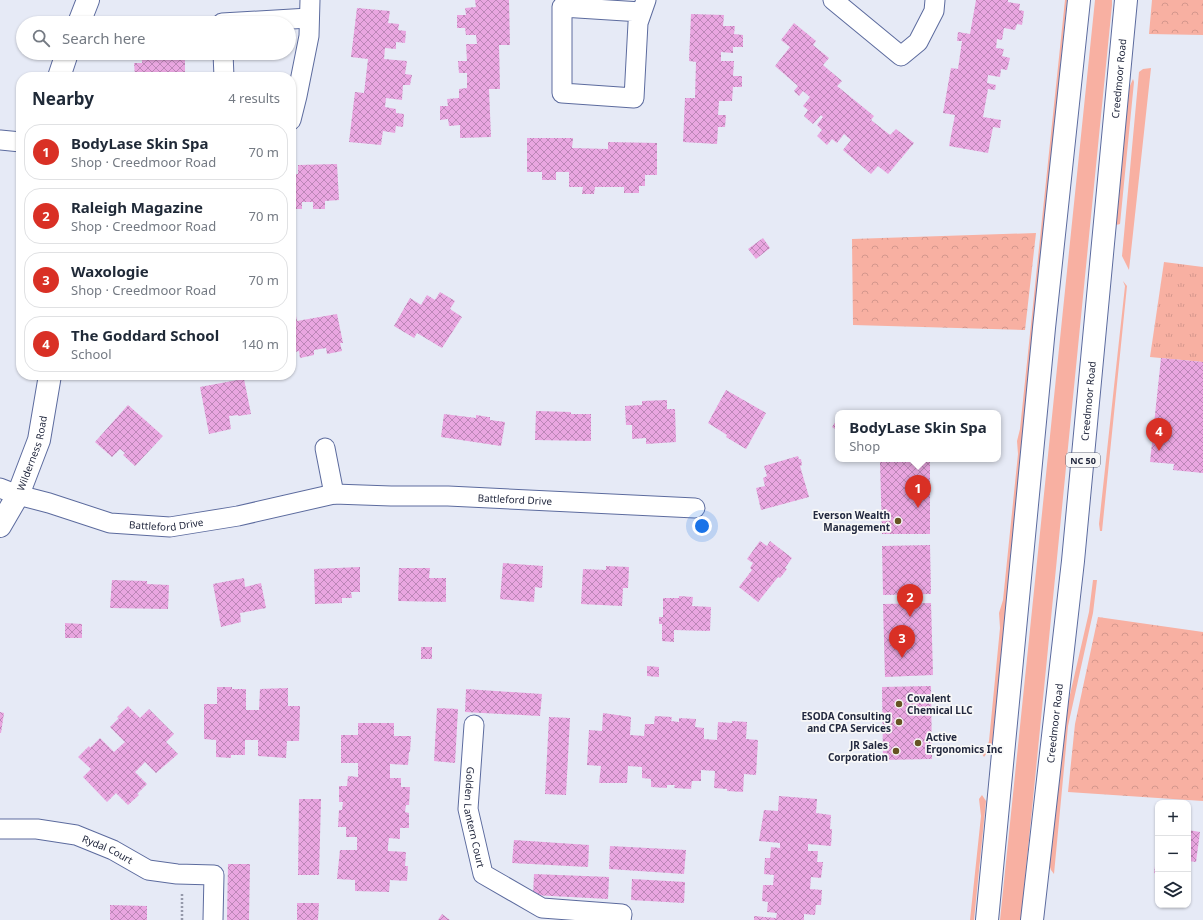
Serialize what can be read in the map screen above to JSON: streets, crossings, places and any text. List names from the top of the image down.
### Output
{
  "streets": {
    "main road": ["Creedmoor Road", "Wilderness Road", "NC 50"],
    "street": ["Battleford Drive", "Golden Lantern Court", "Rydal Court"]
  },
  "crossings": [
    ["Wilderness Road", "Battleford Drive"]
  ],
  "places": [
    "Everson Wealth Management",
    "Covalent Chemical LLC",
    "ESODA Consulting and CPA Services",
    "Active Ergonomics Inc",
    "JR Sales Corporation"
  ],
  "page": {
    "search": "Search here",
    "heading": ["Nearby", "4 results"],
    "list": [
      {
        "mark": "1",
        "name": "BodyLase Skin Spa",
        "note": "Shop · Creedmoor Road",
        "value": "70 m"
      },
      {
        "mark": "2",
        "name": "Raleigh Magazine",
        "note": "Shop · Creedmoor Road",
        "value": "70 m"
      },
      {
        "mark": "3",
        "name": "Waxologie",
        "note": "Shop · Creedmoor Road",
        "value": "70 m"
      },
      {
        "mark": "4",
        "name": "The Goddard School",
        "note": "School",
        "value": "140 m"
      }
    ],
    "popup": ["BodyLase Skin Spa", "Shop"],
    "pins": [
      "4",
      "1",
      "2",
      "3"
    ],
    "map_buttons": ["+", "−"]
  }
}
